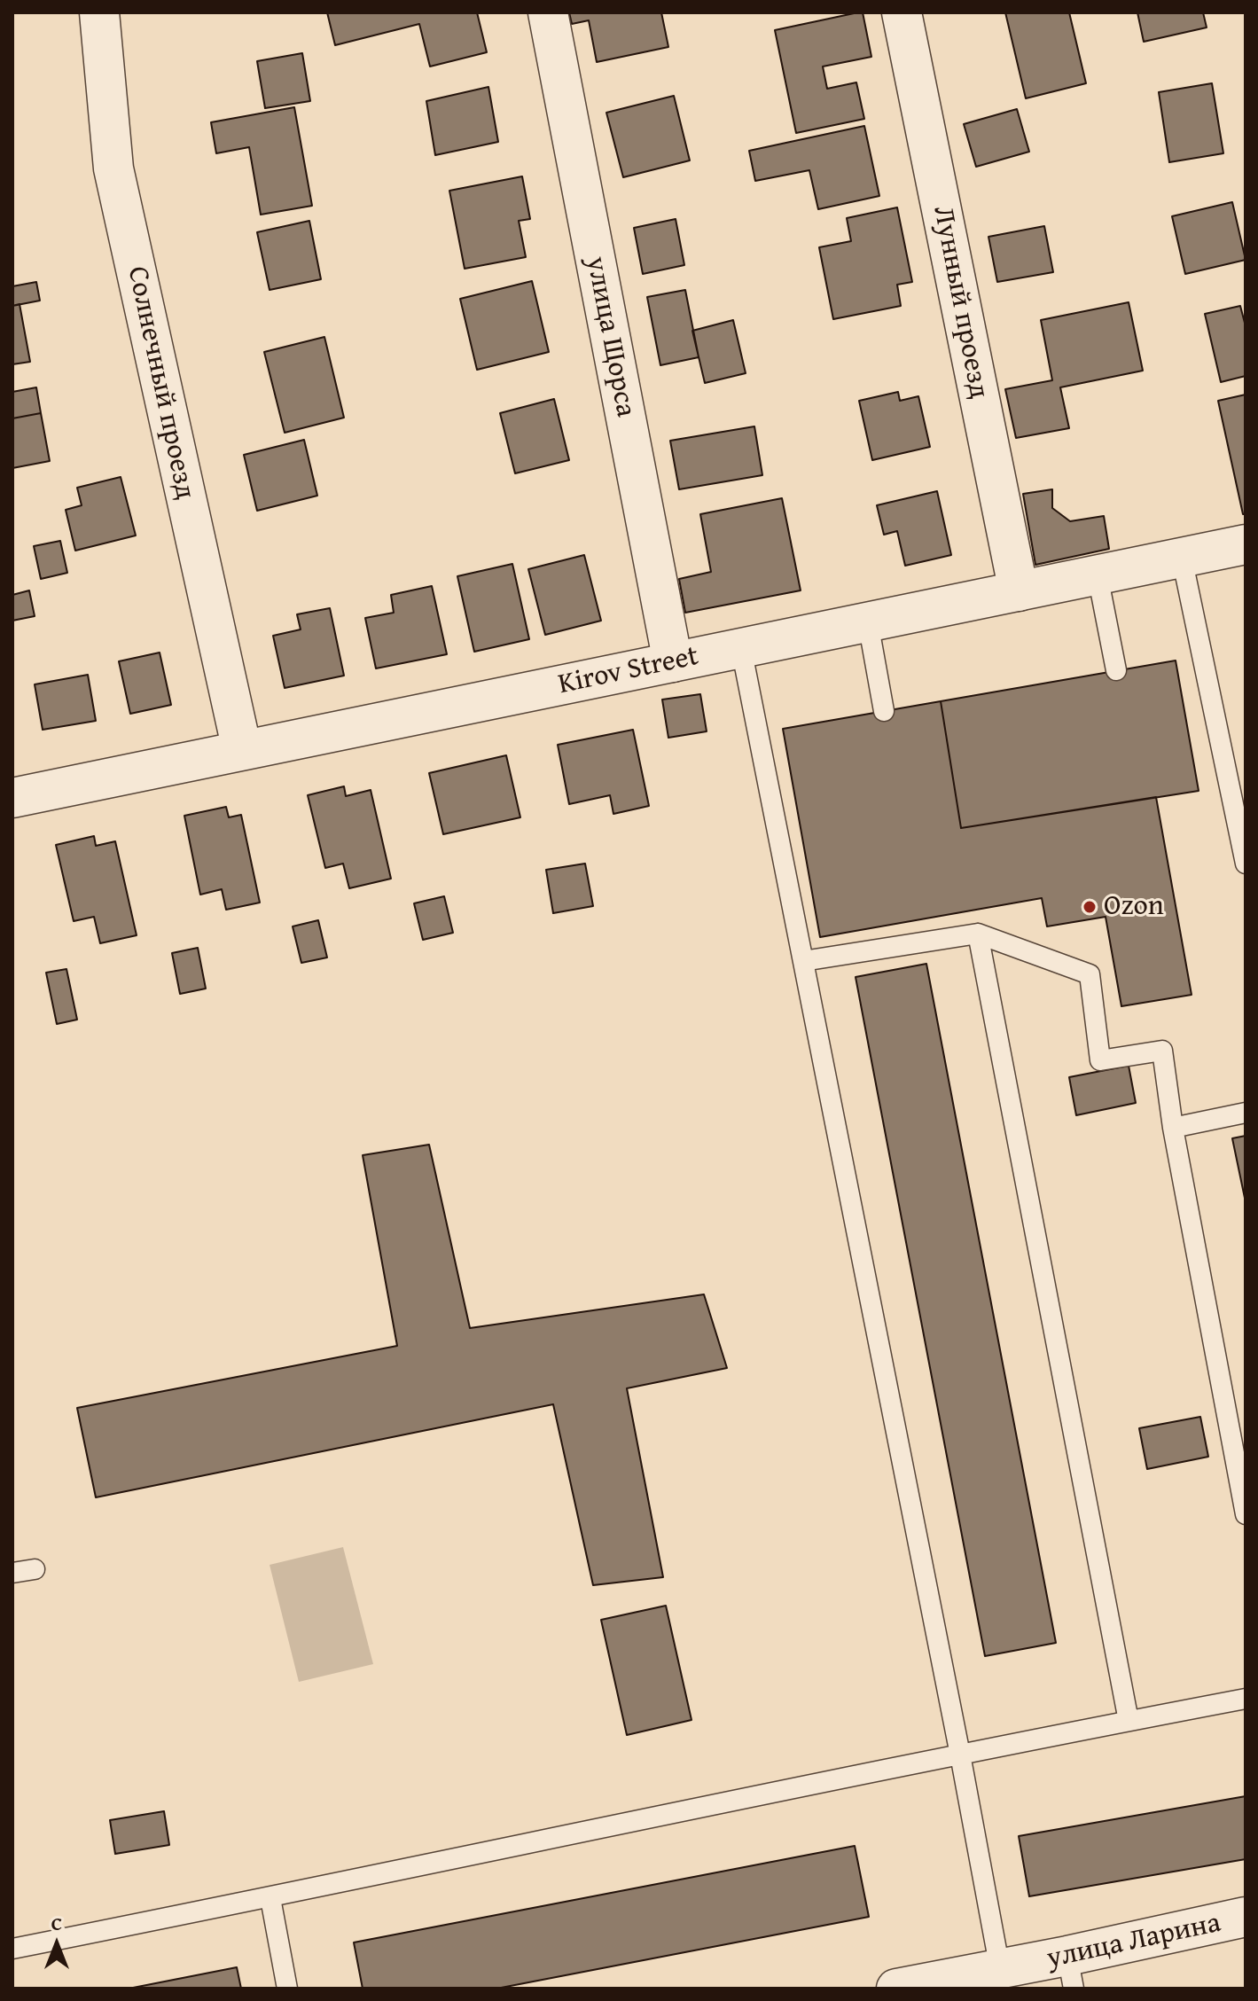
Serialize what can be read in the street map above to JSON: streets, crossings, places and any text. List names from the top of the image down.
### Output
{
  "streets": {
    "street": [
      "Лунный проезд",
      "улица Щорса",
      "Солнечный проезд",
      "Kirov Street",
      "улица Ларина"
    ]
  },
  "crossings": [
    ["Лунный проезд", "Kirov Street"],
    ["улица Щорса", "Kirov Street"],
    ["Солнечный проезд", "Kirov Street"]
  ],
  "places": ["Ozon"],
  "north": "top"
}
